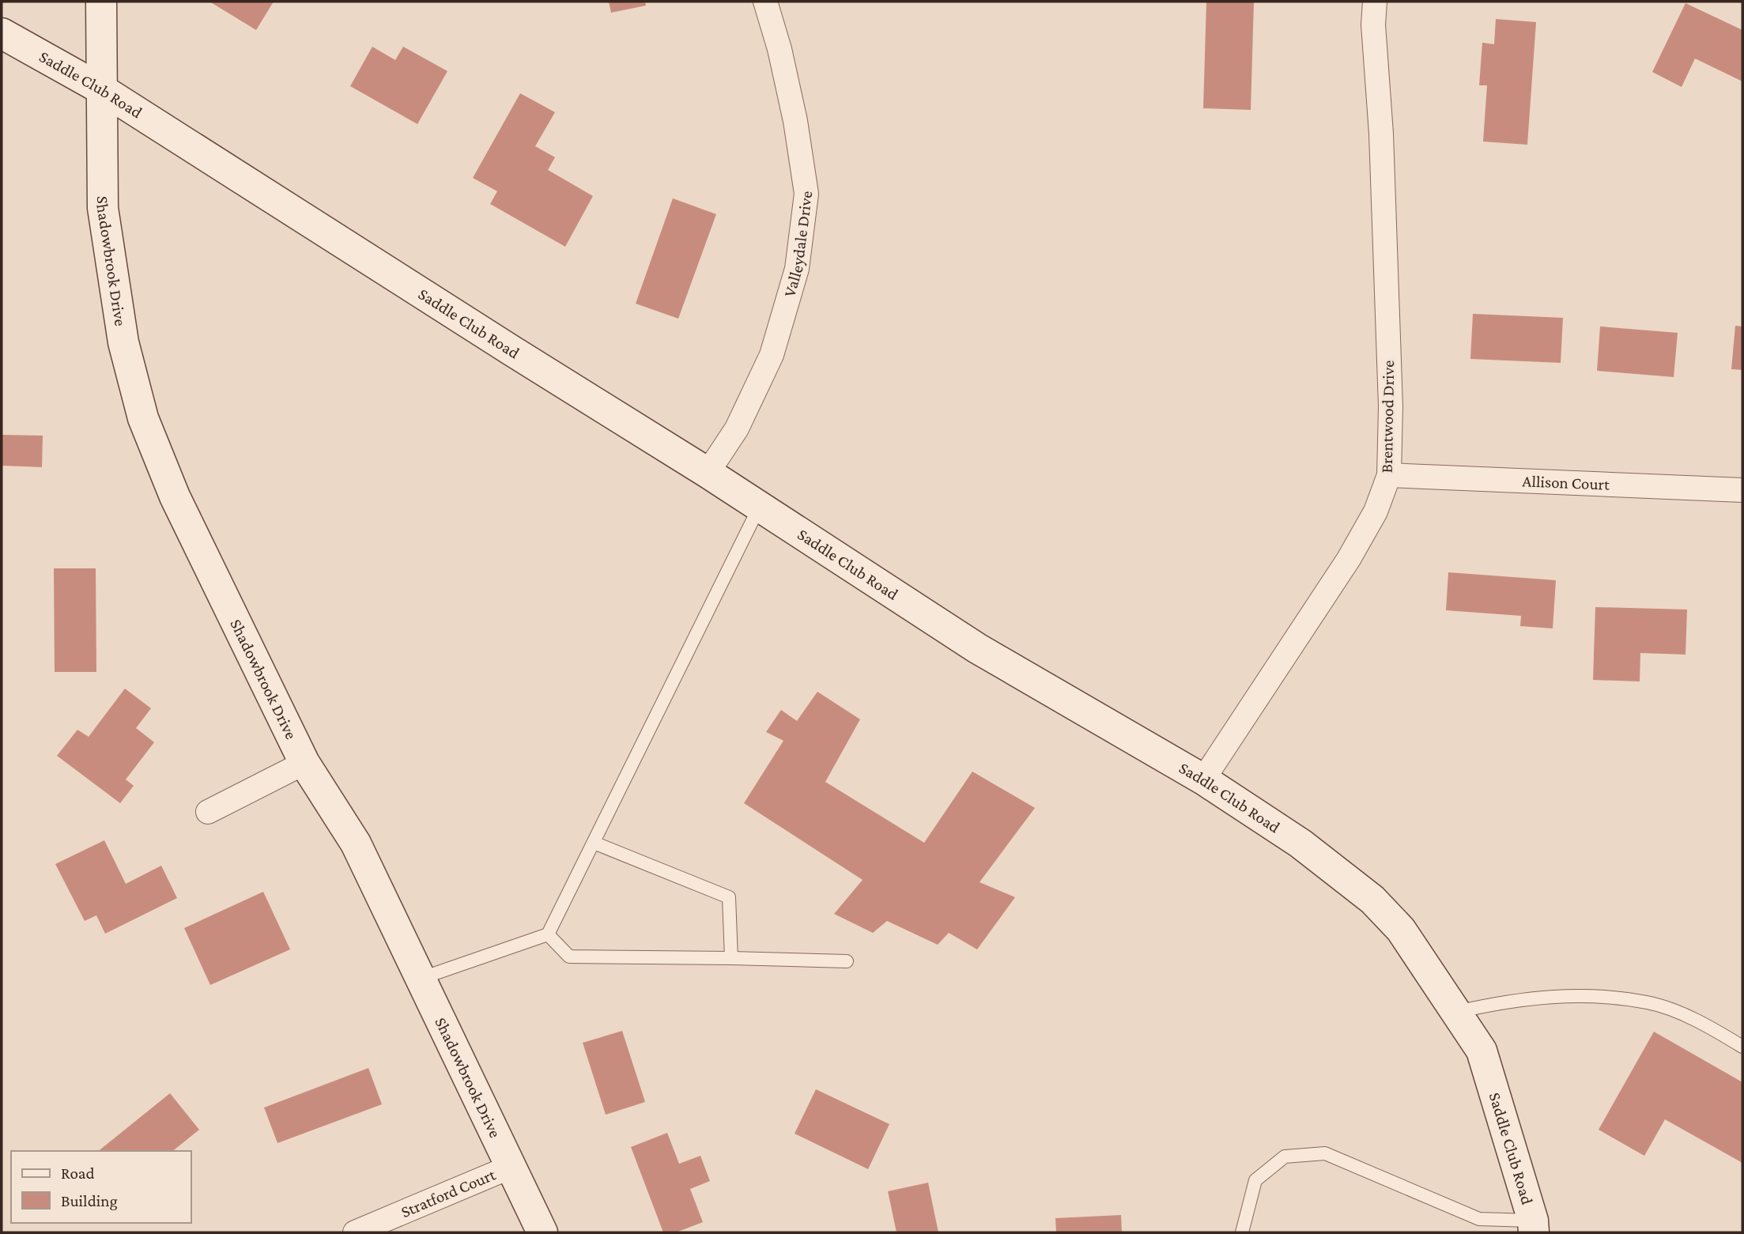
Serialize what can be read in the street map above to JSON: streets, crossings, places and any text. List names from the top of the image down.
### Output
{
  "streets": {
    "street": [
      "Saddle Club Road",
      "Valleydale Drive",
      "Shadowbrook Drive",
      "Brentwood Drive",
      "Allison Court",
      "Stratford Court"
    ]
  },
  "crossings": [
    ["Saddle Club Road", "Valleydale Drive"],
    ["Saddle Club Road", "Shadowbrook Drive"],
    ["Saddle Club Road", "Brentwood Drive"],
    ["Shadowbrook Drive", "Stratford Court"],
    ["Brentwood Drive", "Allison Court"]
  ],
  "legend": ["Road", "Building"]
}
